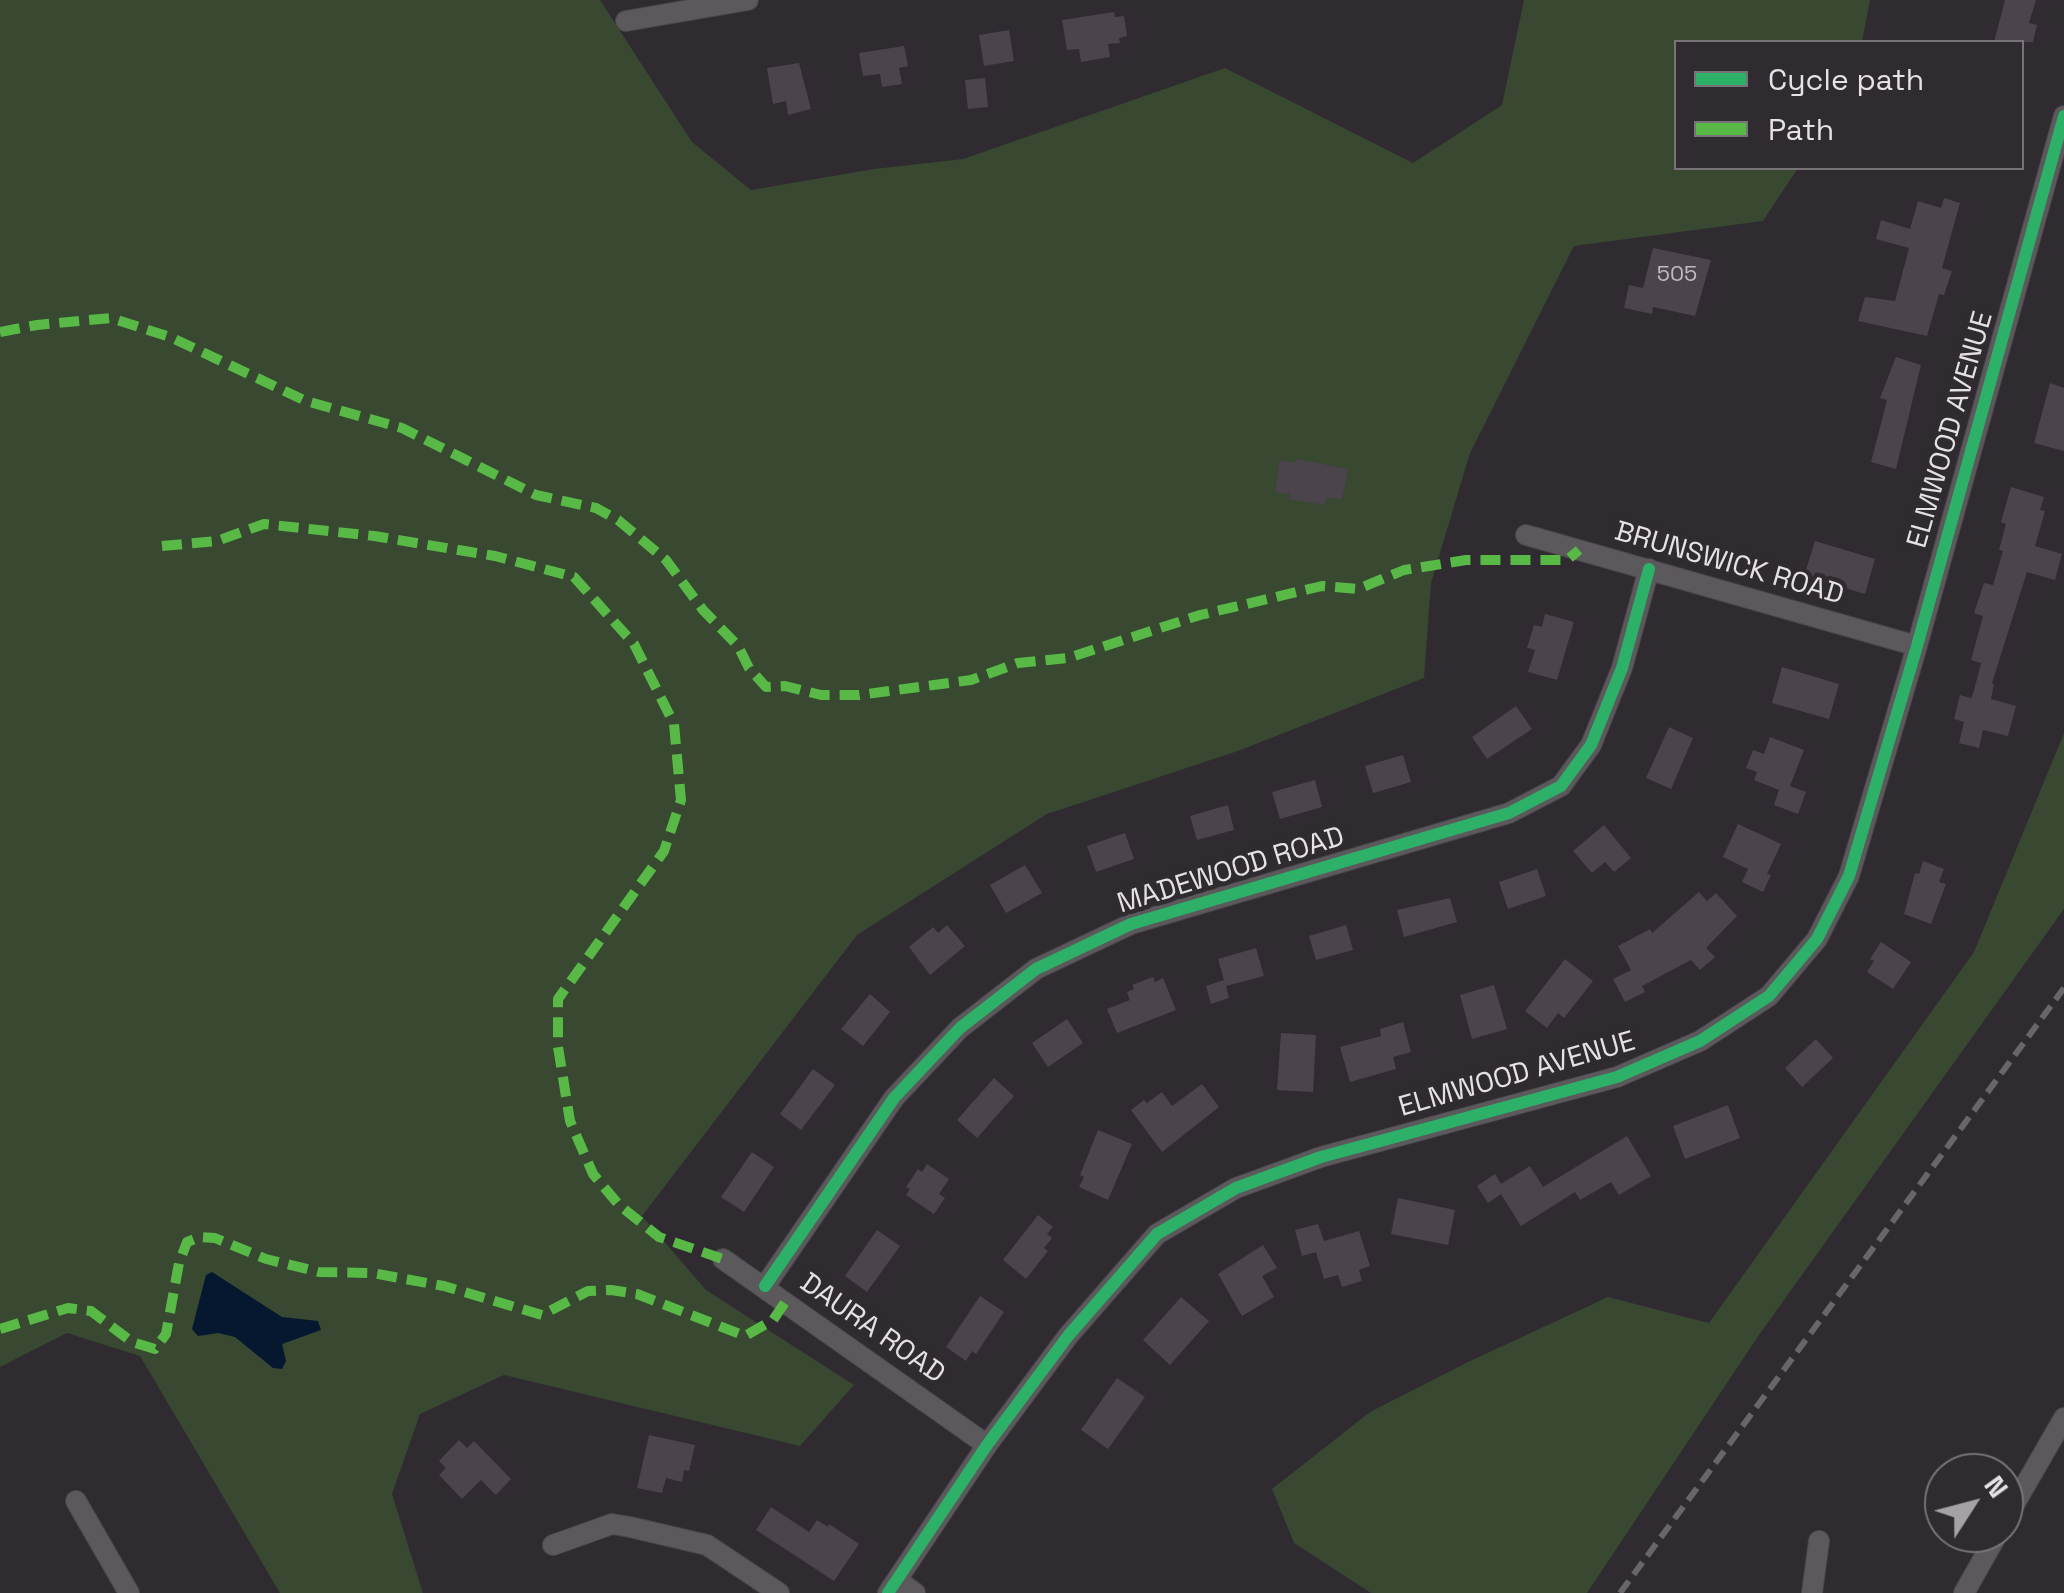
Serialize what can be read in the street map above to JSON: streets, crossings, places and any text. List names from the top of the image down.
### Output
{
  "streets": {
    "street": [
      "ELMWOOD AVENUE",
      "BRUNSWICK ROAD",
      "MADEWOOD ROAD",
      "DAURA ROAD"
    ]
  },
  "crossings": [
    ["ELMWOOD AVENUE", "BRUNSWICK ROAD"],
    ["ELMWOOD AVENUE", "DAURA ROAD"],
    ["BRUNSWICK ROAD", "MADEWOOD ROAD"],
    ["MADEWOOD ROAD", "DAURA ROAD"]
  ],
  "house_numbers": ["505"],
  "legend": ["Cycle path", "Path"],
  "north": "top right"
}
